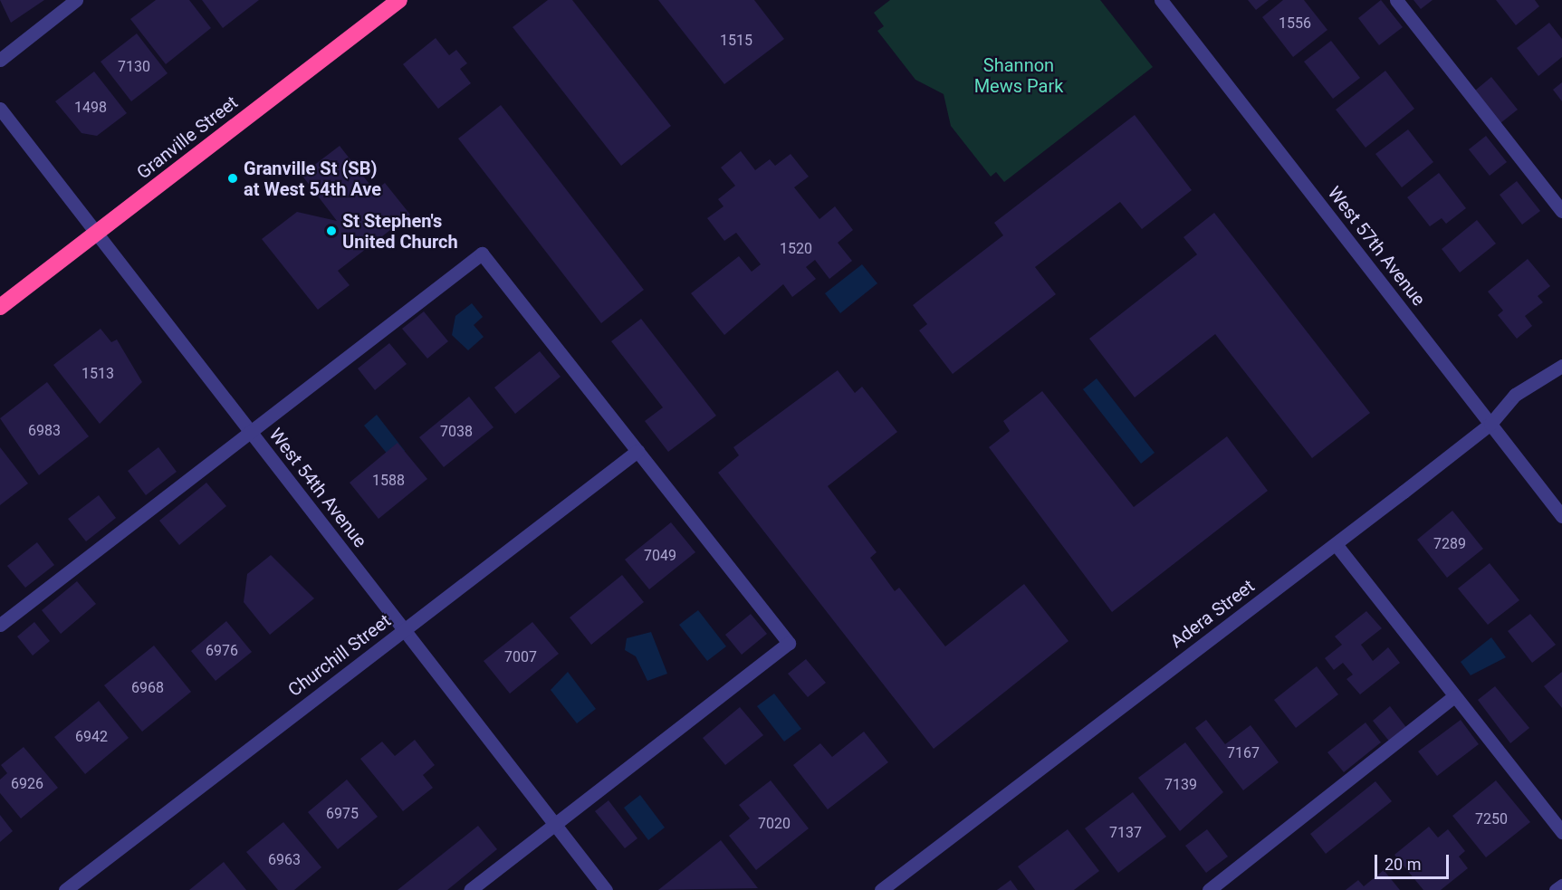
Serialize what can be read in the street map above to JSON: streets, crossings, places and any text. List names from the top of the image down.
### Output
{
  "streets": {
    "highway": ["Granville Street"],
    "street": [
      "West 57th Avenue",
      "West 54th Avenue",
      "Adera Street",
      "Churchill Street"
    ]
  },
  "crossings": [
    ["Granville Street", "West 54th Avenue"],
    ["West 57th Avenue", "Adera Street"],
    ["West 54th Avenue", "Churchill Street"]
  ],
  "parks": ["Shannon Mews Park"],
  "places": ["Granville St (SB) at West 54th Ave", "St Stephen's United Church"],
  "house_numbers": [
    "1556",
    "1515",
    "7130",
    "1498",
    "1520",
    "1513",
    "6983",
    "7038",
    "1588",
    "7289",
    "7049",
    "6976",
    "7007",
    "6968",
    "6942",
    "7167",
    "6926",
    "7139",
    "6975",
    "7250",
    "7020",
    "7137",
    "6963"
  ],
  "scale_bar": "20 m"
}
